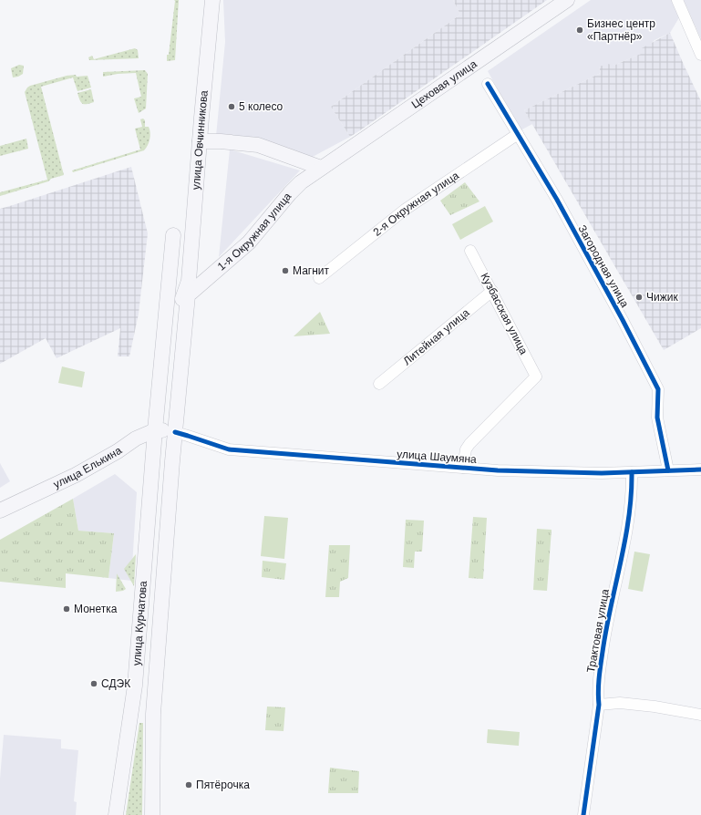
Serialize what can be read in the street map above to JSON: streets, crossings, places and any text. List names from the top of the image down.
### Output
{
  "streets": {
    "main road": [
      "Цеховая улица",
      "улица Овчинникова",
      "1-я Окружная улица",
      "улица Елькина",
      "улица Курчатова"
    ],
    "street": [
      "2-я Окружная улица",
      "Загородная улица",
      "Кузбасская улица",
      "Литейная улица",
      "улица Шаумяна",
      "Трактовая улица"
    ]
  },
  "crossings": [
    ["Цеховая улица", "1-я Окружная улица"],
    ["2-я Окружная улица", "Загородная улица"],
    ["1-я Окружная улица", "улица Шаумяна"],
    ["1-я Окружная улица", "улица Елькина"],
    ["1-я Окружная улица", "улица Курчатова"],
    ["Загородная улица", "улица Шаумяна"],
    ["Кузбасская улица", "Литейная улица"],
    ["Кузбасская улица", "улица Шаумяна"],
    ["улица Шаумяна", "улица Елькина"],
    ["улица Шаумяна", "улица Курчатова"],
    ["улица Шаумяна", "Трактовая улица"],
    ["улица Елькина", "улица Курчатова"]
  ],
  "places": [
    "Бизнес центр «Партнёр»",
    "5 колесо",
    "Магнит",
    "Чижик",
    "Монетка",
    "СДЭК",
    "Пятёрочка"
  ]
}
